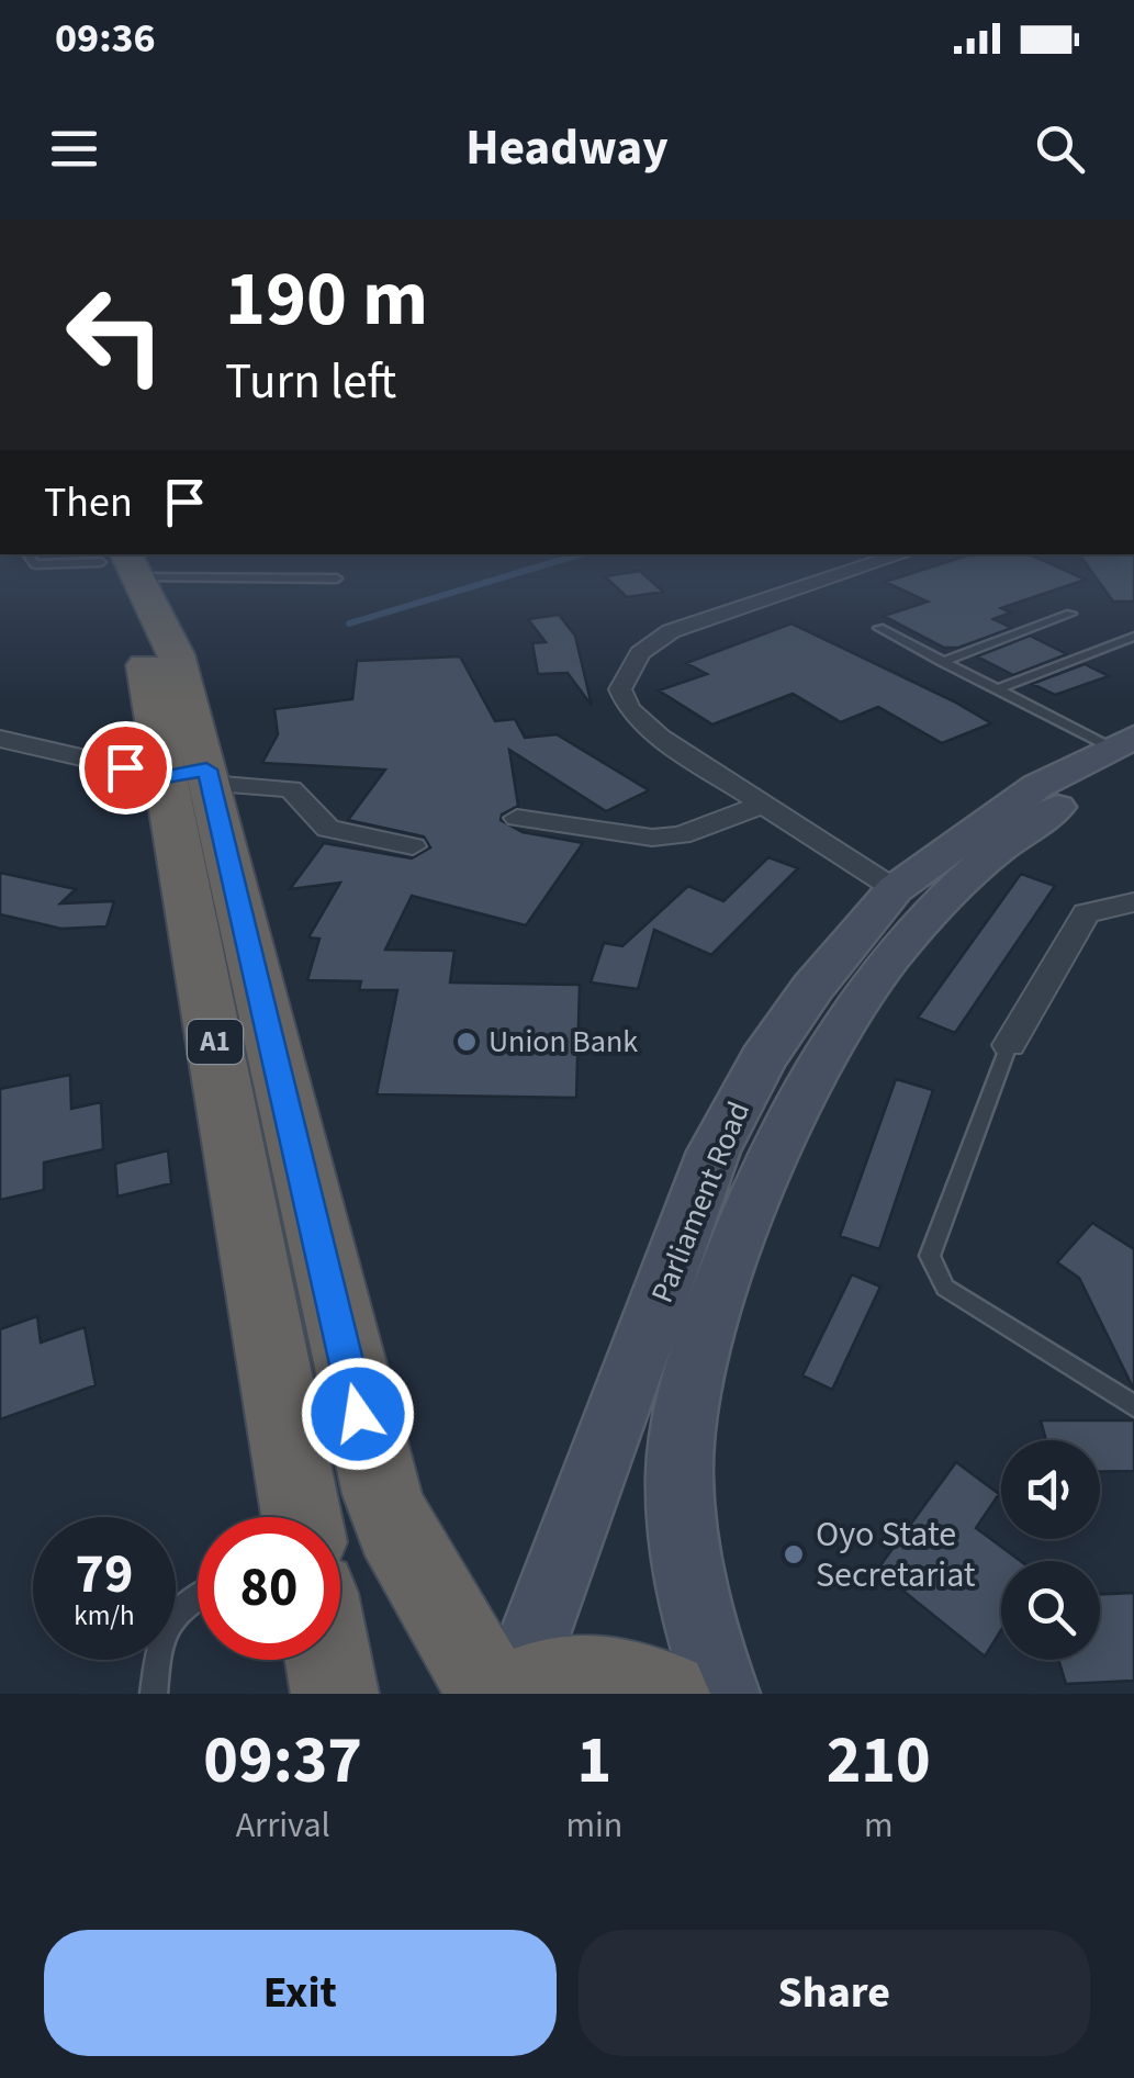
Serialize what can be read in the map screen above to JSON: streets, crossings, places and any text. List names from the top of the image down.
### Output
{
  "streets": {
    "highway": ["A1"],
    "main road": ["Parliament Road"]
  },
  "crossings": [
    ["A1", "Parliament Road"]
  ],
  "places": ["Union Bank", "Oyo State Secretariat"],
  "page": {
    "status": "09:36",
    "header": "Headway",
    "turn": ["190 m", "Turn left"],
    "then": "Then",
    "speed": "79 km/h",
    "limit": "80",
    "eta": [
      "09:37",
      "Arrival",
      "1",
      "min",
      "210",
      "m"
    ],
    "buttons": ["Exit", "Share"]
  }
}
